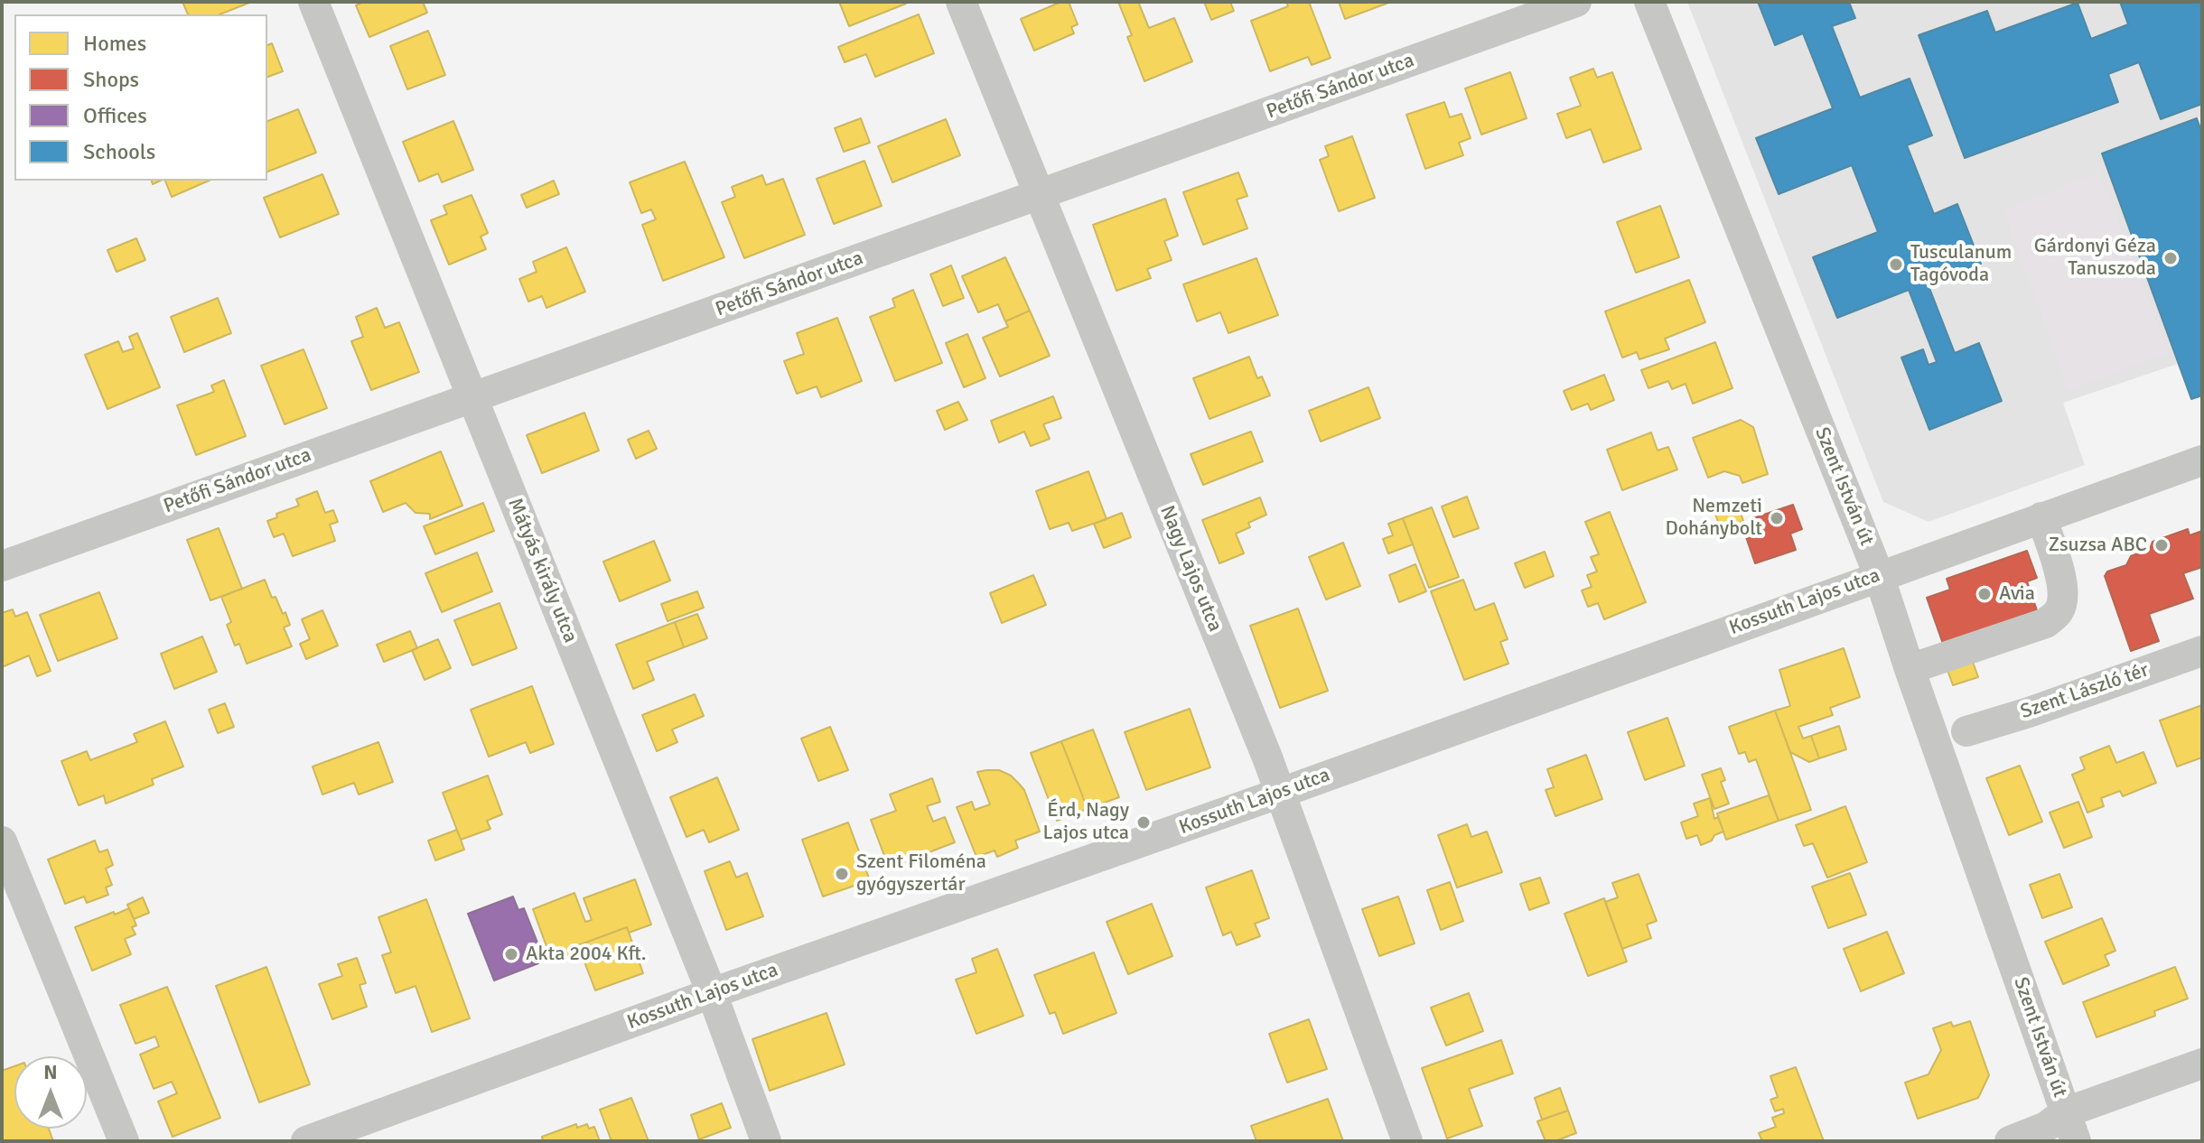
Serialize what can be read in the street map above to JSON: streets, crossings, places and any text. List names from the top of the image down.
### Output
{
  "streets": {
    "street": [
      "Petőfi Sándor utca",
      "Szent István út",
      "Nagy Lajos utca",
      "Mátyás király utca",
      "Kossuth Lajos utca",
      "Szent László tér"
    ]
  },
  "crossings": [
    ["Petőfi Sándor utca", "Nagy Lajos utca"],
    ["Petőfi Sándor utca", "Mátyás király utca"],
    ["Szent István út", "Kossuth Lajos utca"],
    ["Nagy Lajos utca", "Kossuth Lajos utca"],
    ["Mátyás király utca", "Kossuth Lajos utca"]
  ],
  "places": [
    "Gárdonyi Géza Tanuszoda",
    "Tusculanum Tagóvoda",
    "Nemzeti Dohánybolt",
    "Zsuzsa ABC",
    "Avia",
    "Érd, Nagy Lajos utca",
    "Szent Filoména gyógyszertár",
    "Akta 2004 Kft."
  ],
  "legend": [
    "Homes",
    "Shops",
    "Offices",
    "Schools"
  ],
  "north": "top"
}
